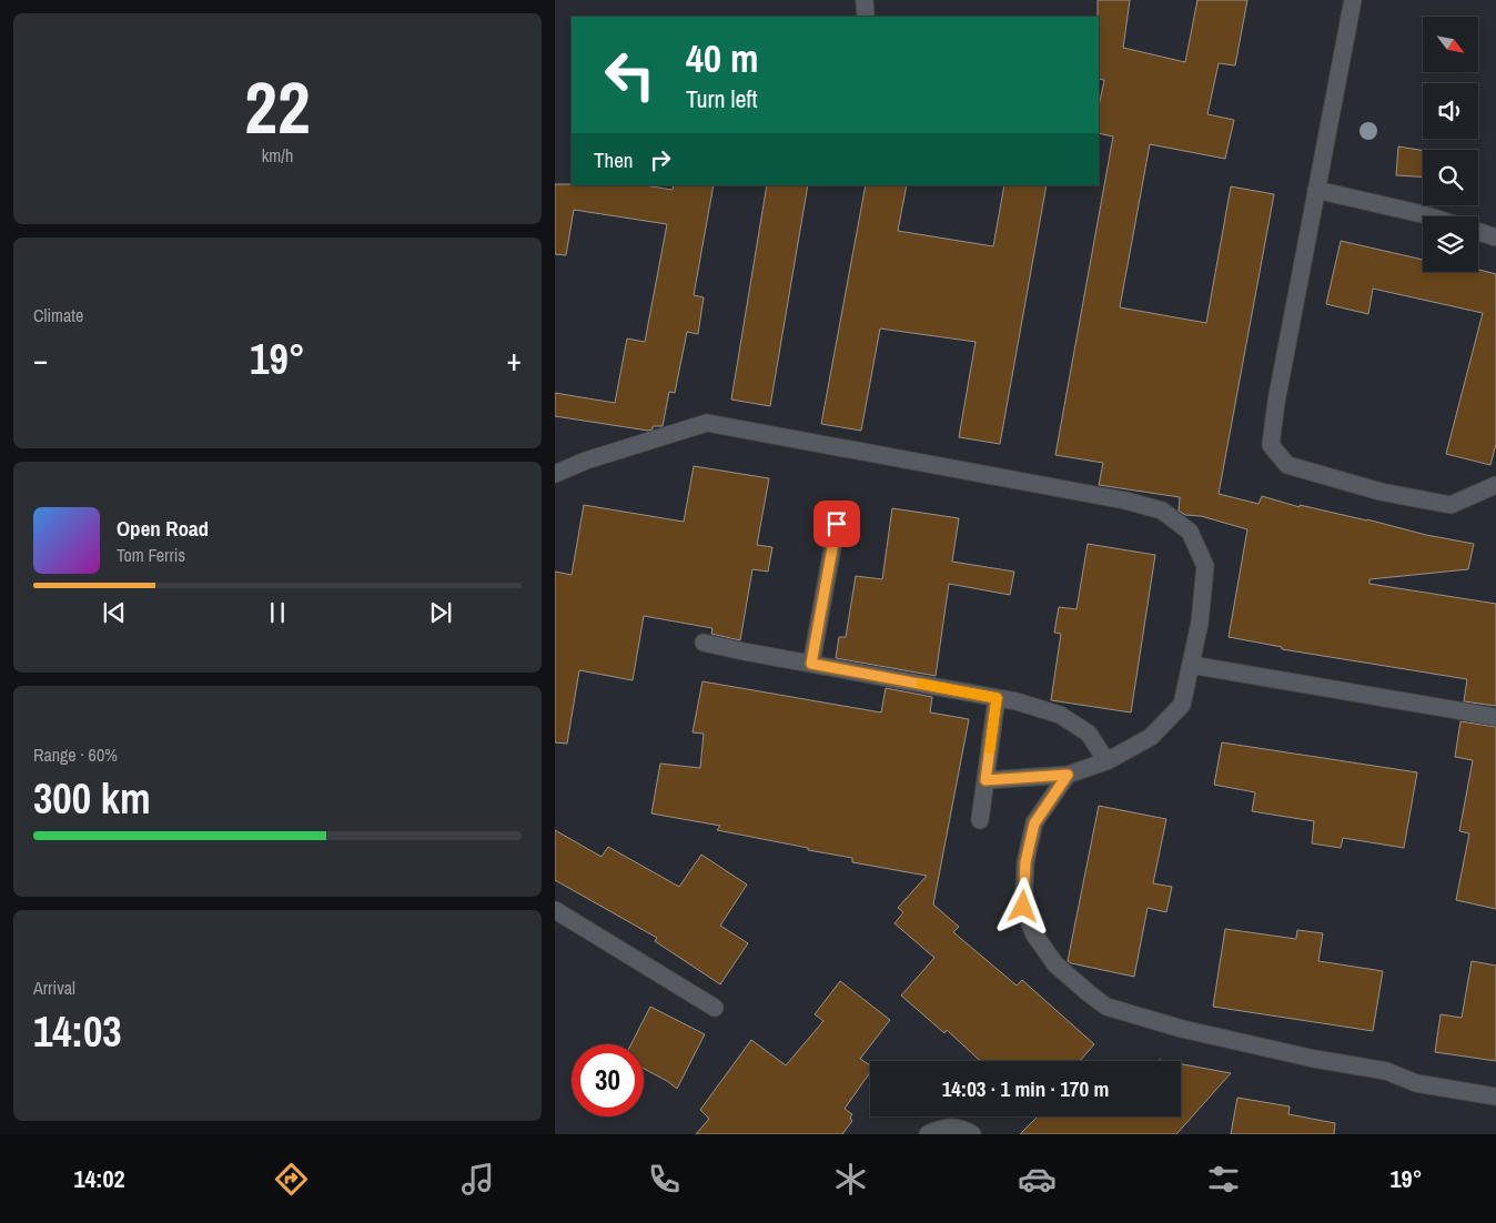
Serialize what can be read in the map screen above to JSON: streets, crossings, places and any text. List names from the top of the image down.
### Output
{
  "north": "bottom right",
  "page": {
    "tile": [
      ["22", "km/h"],
      "Climate",
      ["Range · 60%", "300 km"],
      ["Arrival", "14:03"]
    ],
    "turn": ["40 m", "Turn left"],
    "then": "Then",
    "heat": ["−", "19°", "+"],
    "song": ["Open Road", "Tom Ferris"],
    "limit": "30",
    "trip": "14:03 · 1 min · 170 m",
    "tabs": ["14:02", "19°"]
  }
}
